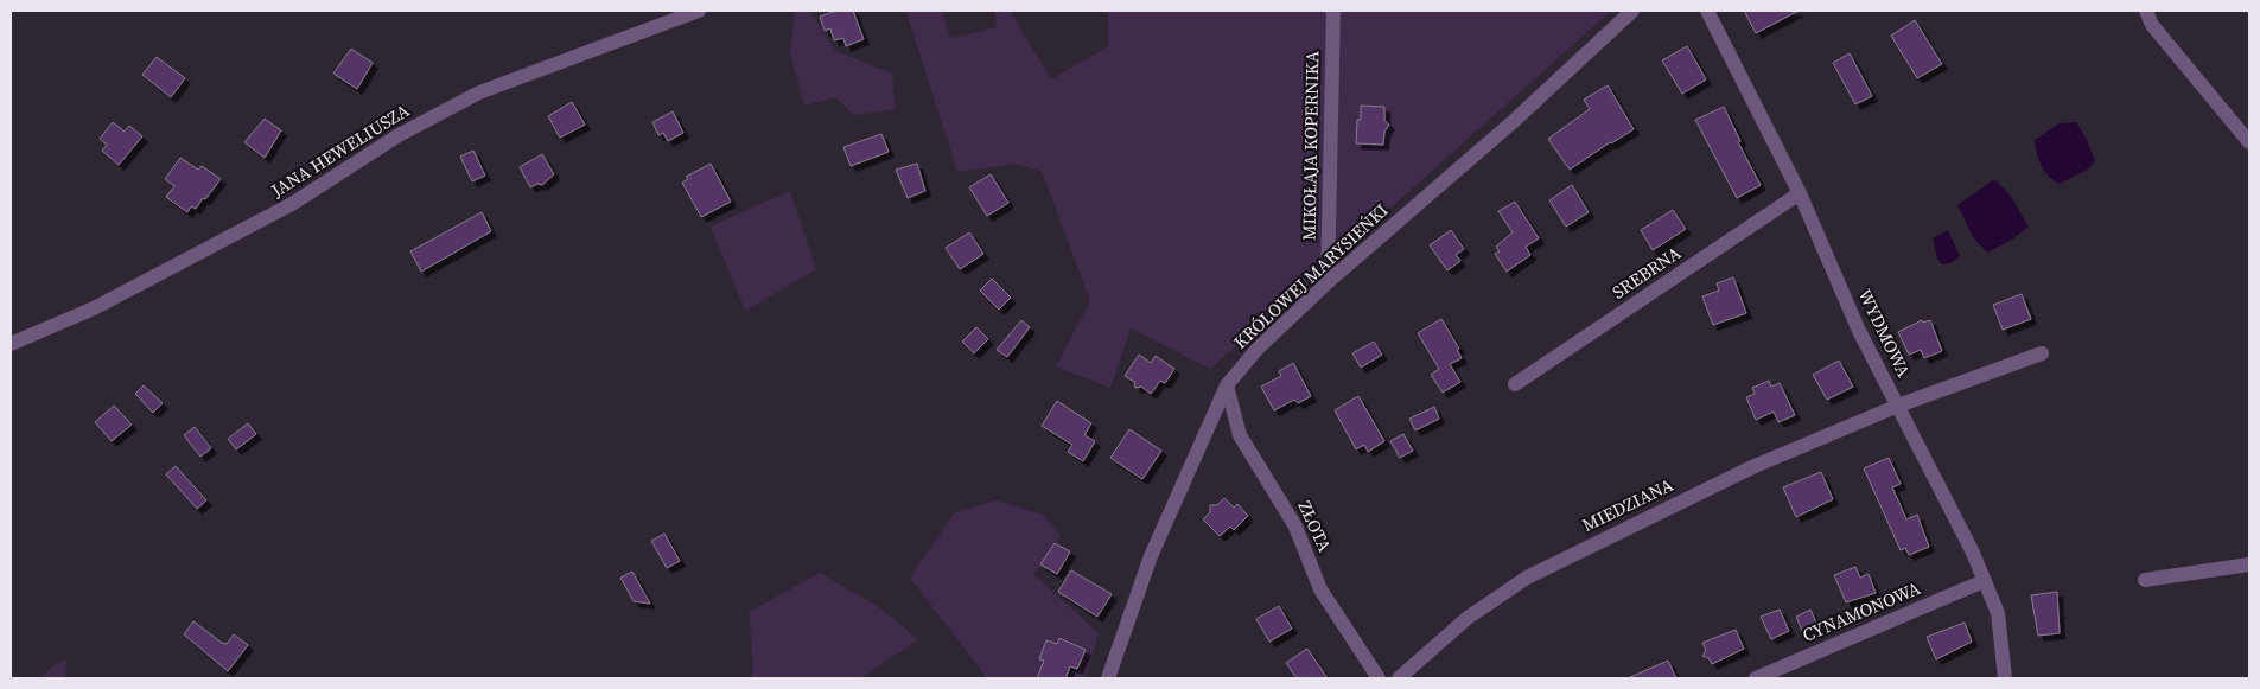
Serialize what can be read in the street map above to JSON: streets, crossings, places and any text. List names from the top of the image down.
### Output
{
  "streets": {
    "street": [
      "MIKOŁAJA KOPERNIKA",
      "JANA HEWELIUSZA",
      "SREBRNA",
      "KRÓLOWEJ MARYSIEŃKI",
      "WYDMOWA",
      "MIEDZIANA",
      "ZŁOTA",
      "CYNAMONOWA"
    ]
  },
  "crossings": [
    ["MIKOŁAJA KOPERNIKA", "KRÓLOWEJ MARYSIEŃKI"],
    ["SREBRNA", "WYDMOWA"],
    ["KRÓLOWEJ MARYSIEŃKI", "ZŁOTA"],
    ["WYDMOWA", "MIEDZIANA"],
    ["WYDMOWA", "CYNAMONOWA"]
  ]
}
